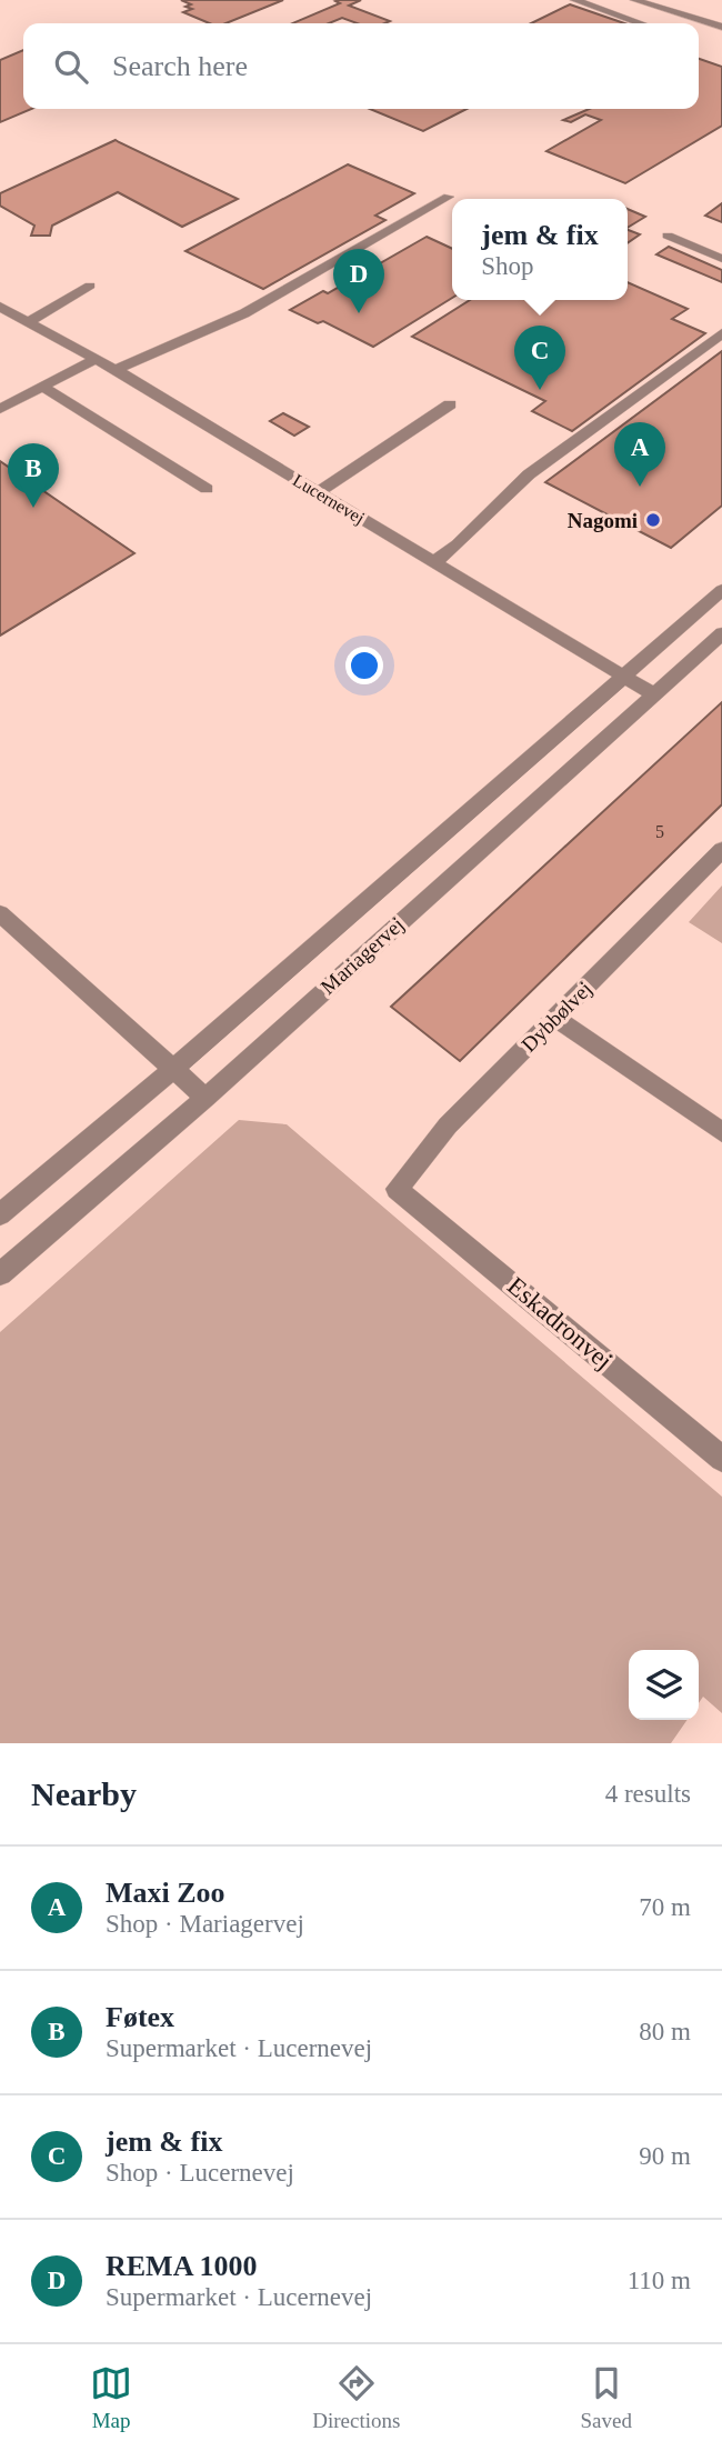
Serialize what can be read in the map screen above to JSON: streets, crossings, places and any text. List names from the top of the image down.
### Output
{
  "streets": {
    "street": [
      "Lucernevej",
      "Mariagervej",
      "Dybbølvej",
      "Eskadronvej"
    ]
  },
  "crossings": [
    ["Lucernevej", "Mariagervej"],
    ["Dybbølvej", "Eskadronvej"]
  ],
  "places": ["Nagomi"],
  "house_numbers": ["5"],
  "page": {
    "search": "Search here",
    "popup": ["jem & fix", "Shop"],
    "pins": [
      "D",
      "C",
      "A",
      "B"
    ],
    "heading": ["Nearby", "4 results"],
    "list": [
      {
        "mark": "A",
        "name": "Maxi Zoo",
        "note": "Shop · Mariagervej",
        "value": "70 m"
      },
      {
        "mark": "B",
        "name": "Føtex",
        "note": "Supermarket · Lucernevej",
        "value": "80 m"
      },
      {
        "mark": "C",
        "name": "jem & fix",
        "note": "Shop · Lucernevej",
        "value": "90 m"
      },
      {
        "mark": "D",
        "name": "REMA 1000",
        "note": "Supermarket · Lucernevej",
        "value": "110 m"
      }
    ],
    "nav": ["Map", "Directions", "Saved"]
  }
}
